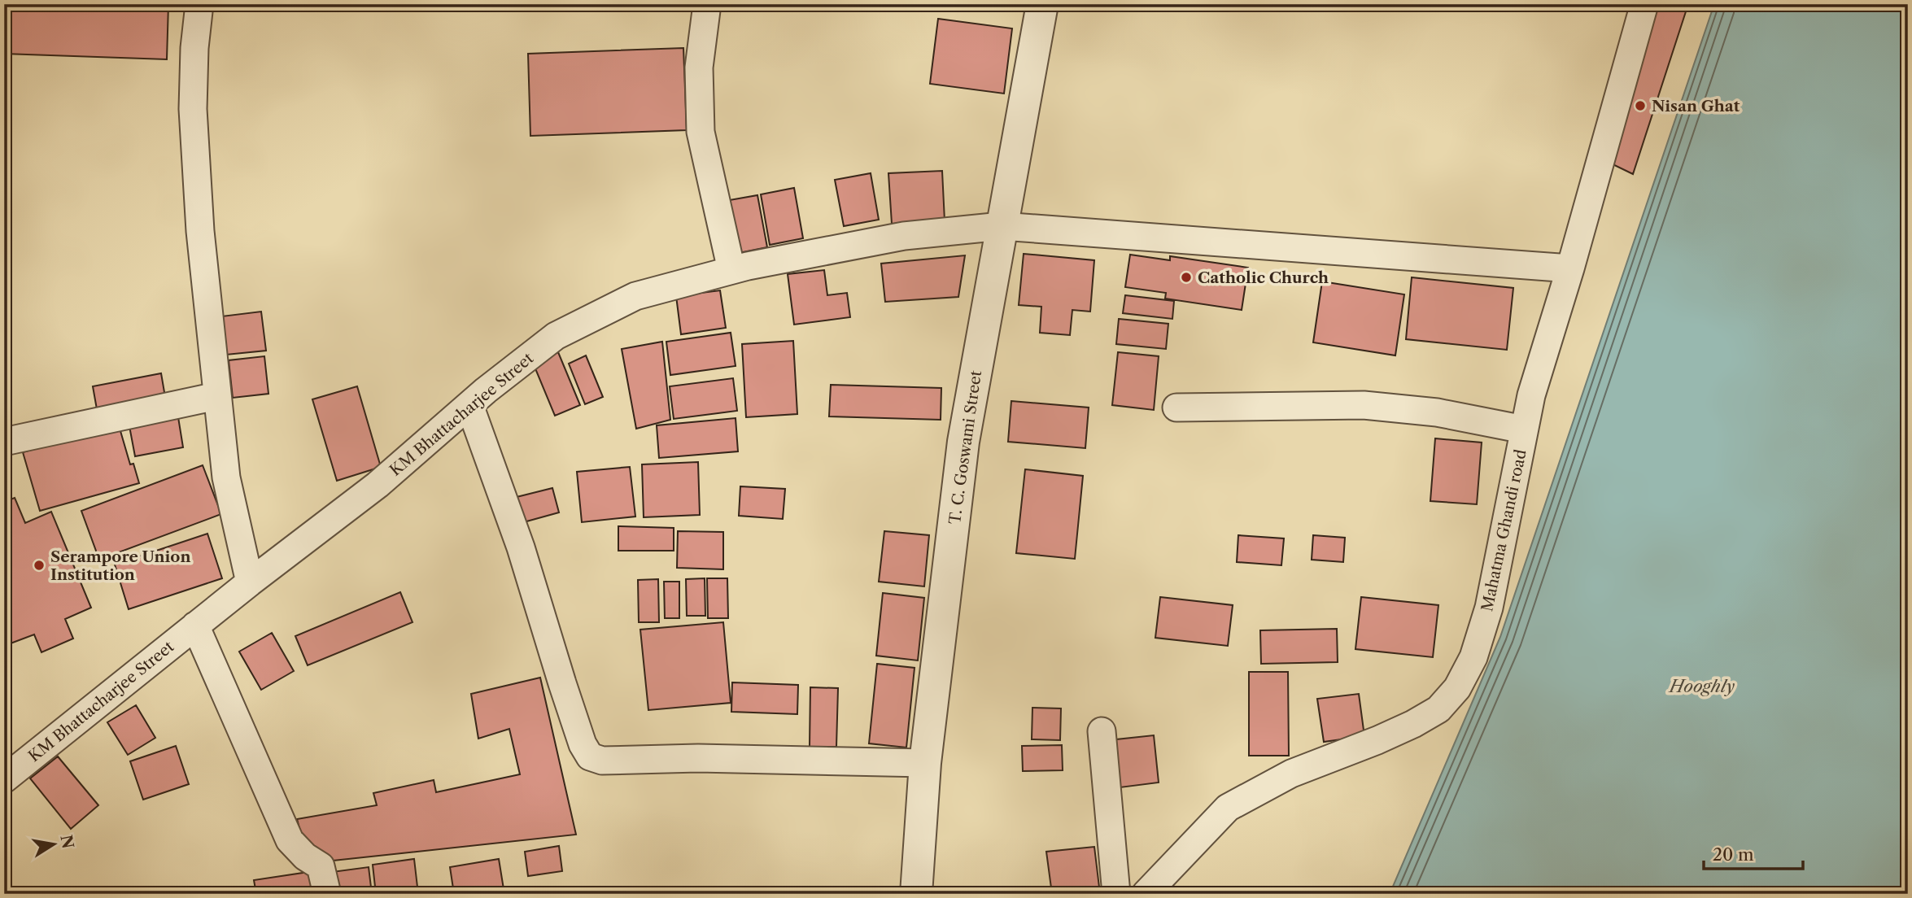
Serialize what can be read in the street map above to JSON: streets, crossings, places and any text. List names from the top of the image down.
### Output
{
  "streets": {
    "street": ["KM Bhattacharjee Street", "T. C. Goswami Street", "Mahatma Ghandi road"]
  },
  "crossings": [
    ["KM Bhattacharjee Street", "T. C. Goswami Street"],
    ["KM Bhattacharjee Street", "Mahatma Ghandi road"]
  ],
  "water": ["Hooghly"],
  "places": ["Nisan Ghat", "Catholic Church", "Serampore Union Institution"],
  "scale_bar": "20 m",
  "north": "right"
}
